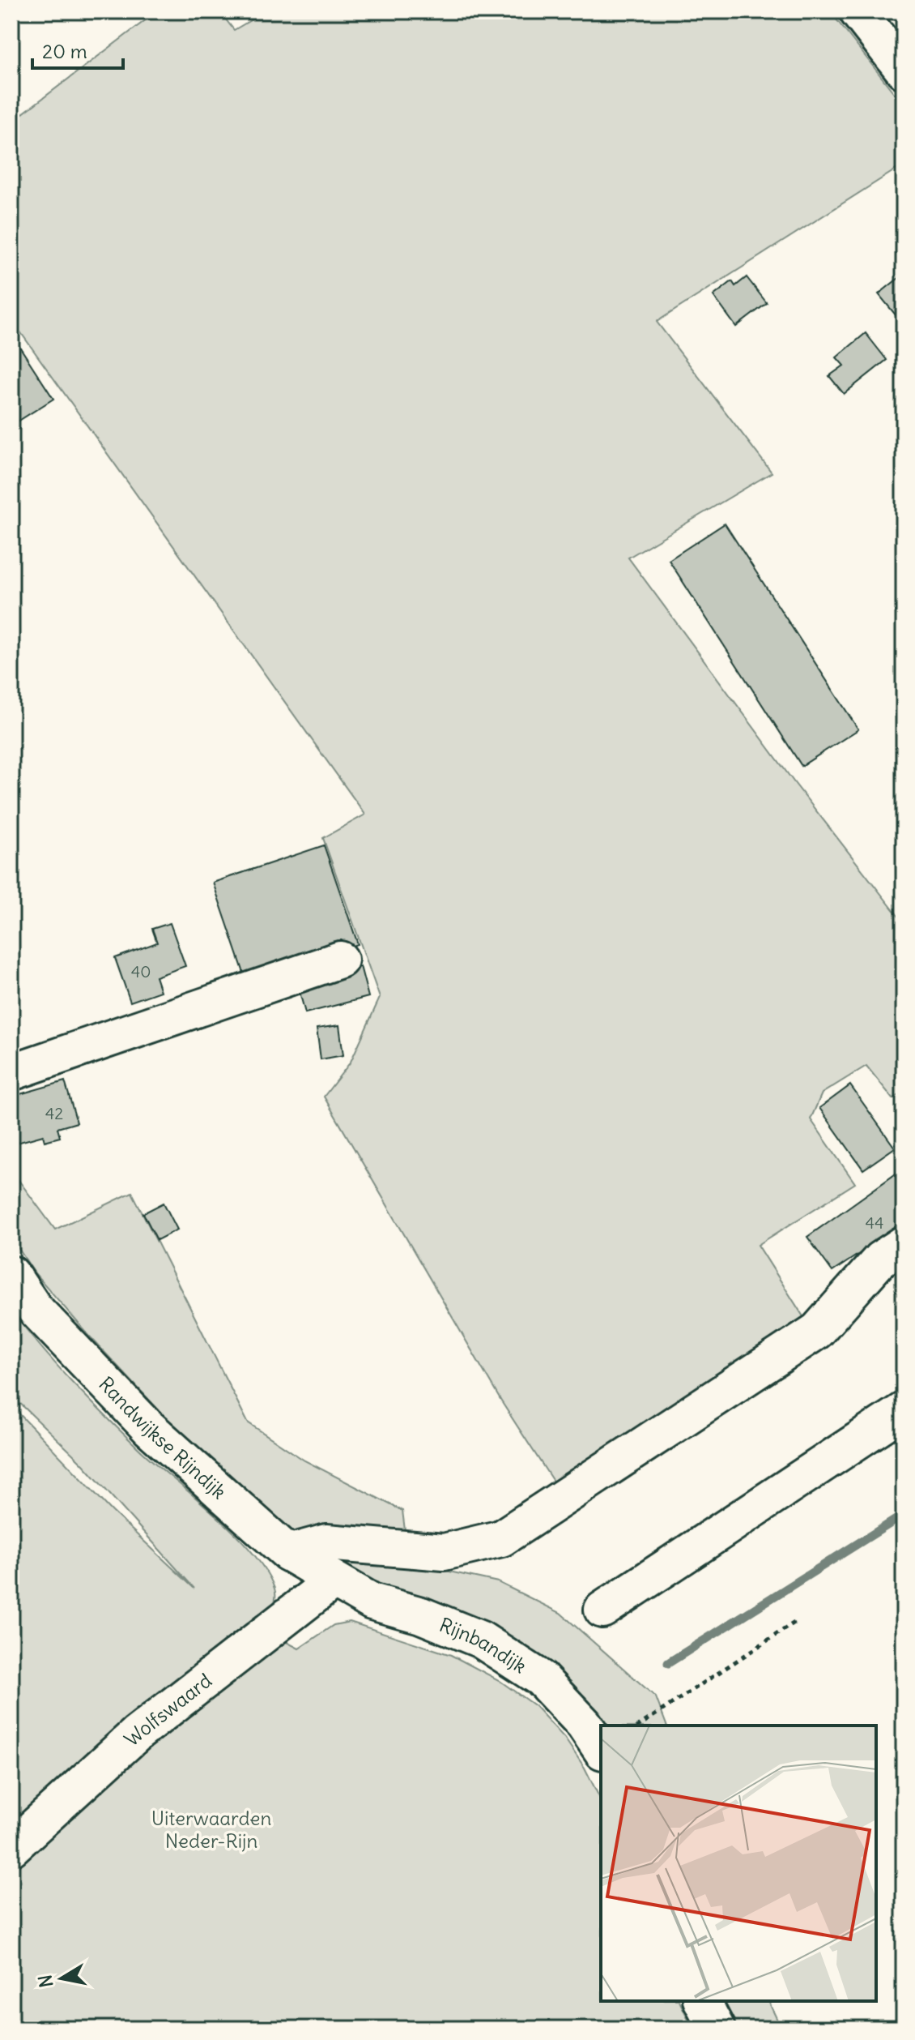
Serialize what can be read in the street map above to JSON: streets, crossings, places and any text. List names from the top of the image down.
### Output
{
  "streets": {
    "street": ["Randwijkse Rijndijk", "Rijnbandijk", "Wolfswaard"]
  },
  "crossings": [
    ["Randwijkse Rijndijk", "Rijnbandijk"],
    ["Randwijkse Rijndijk", "Wolfswaard"],
    ["Rijnbandijk", "Wolfswaard"]
  ],
  "parks": ["Uiterwaarden Neder-Rijn"],
  "house_numbers": ["40", "42", "44"],
  "scale_bar": "20 m",
  "north": "left"
}
